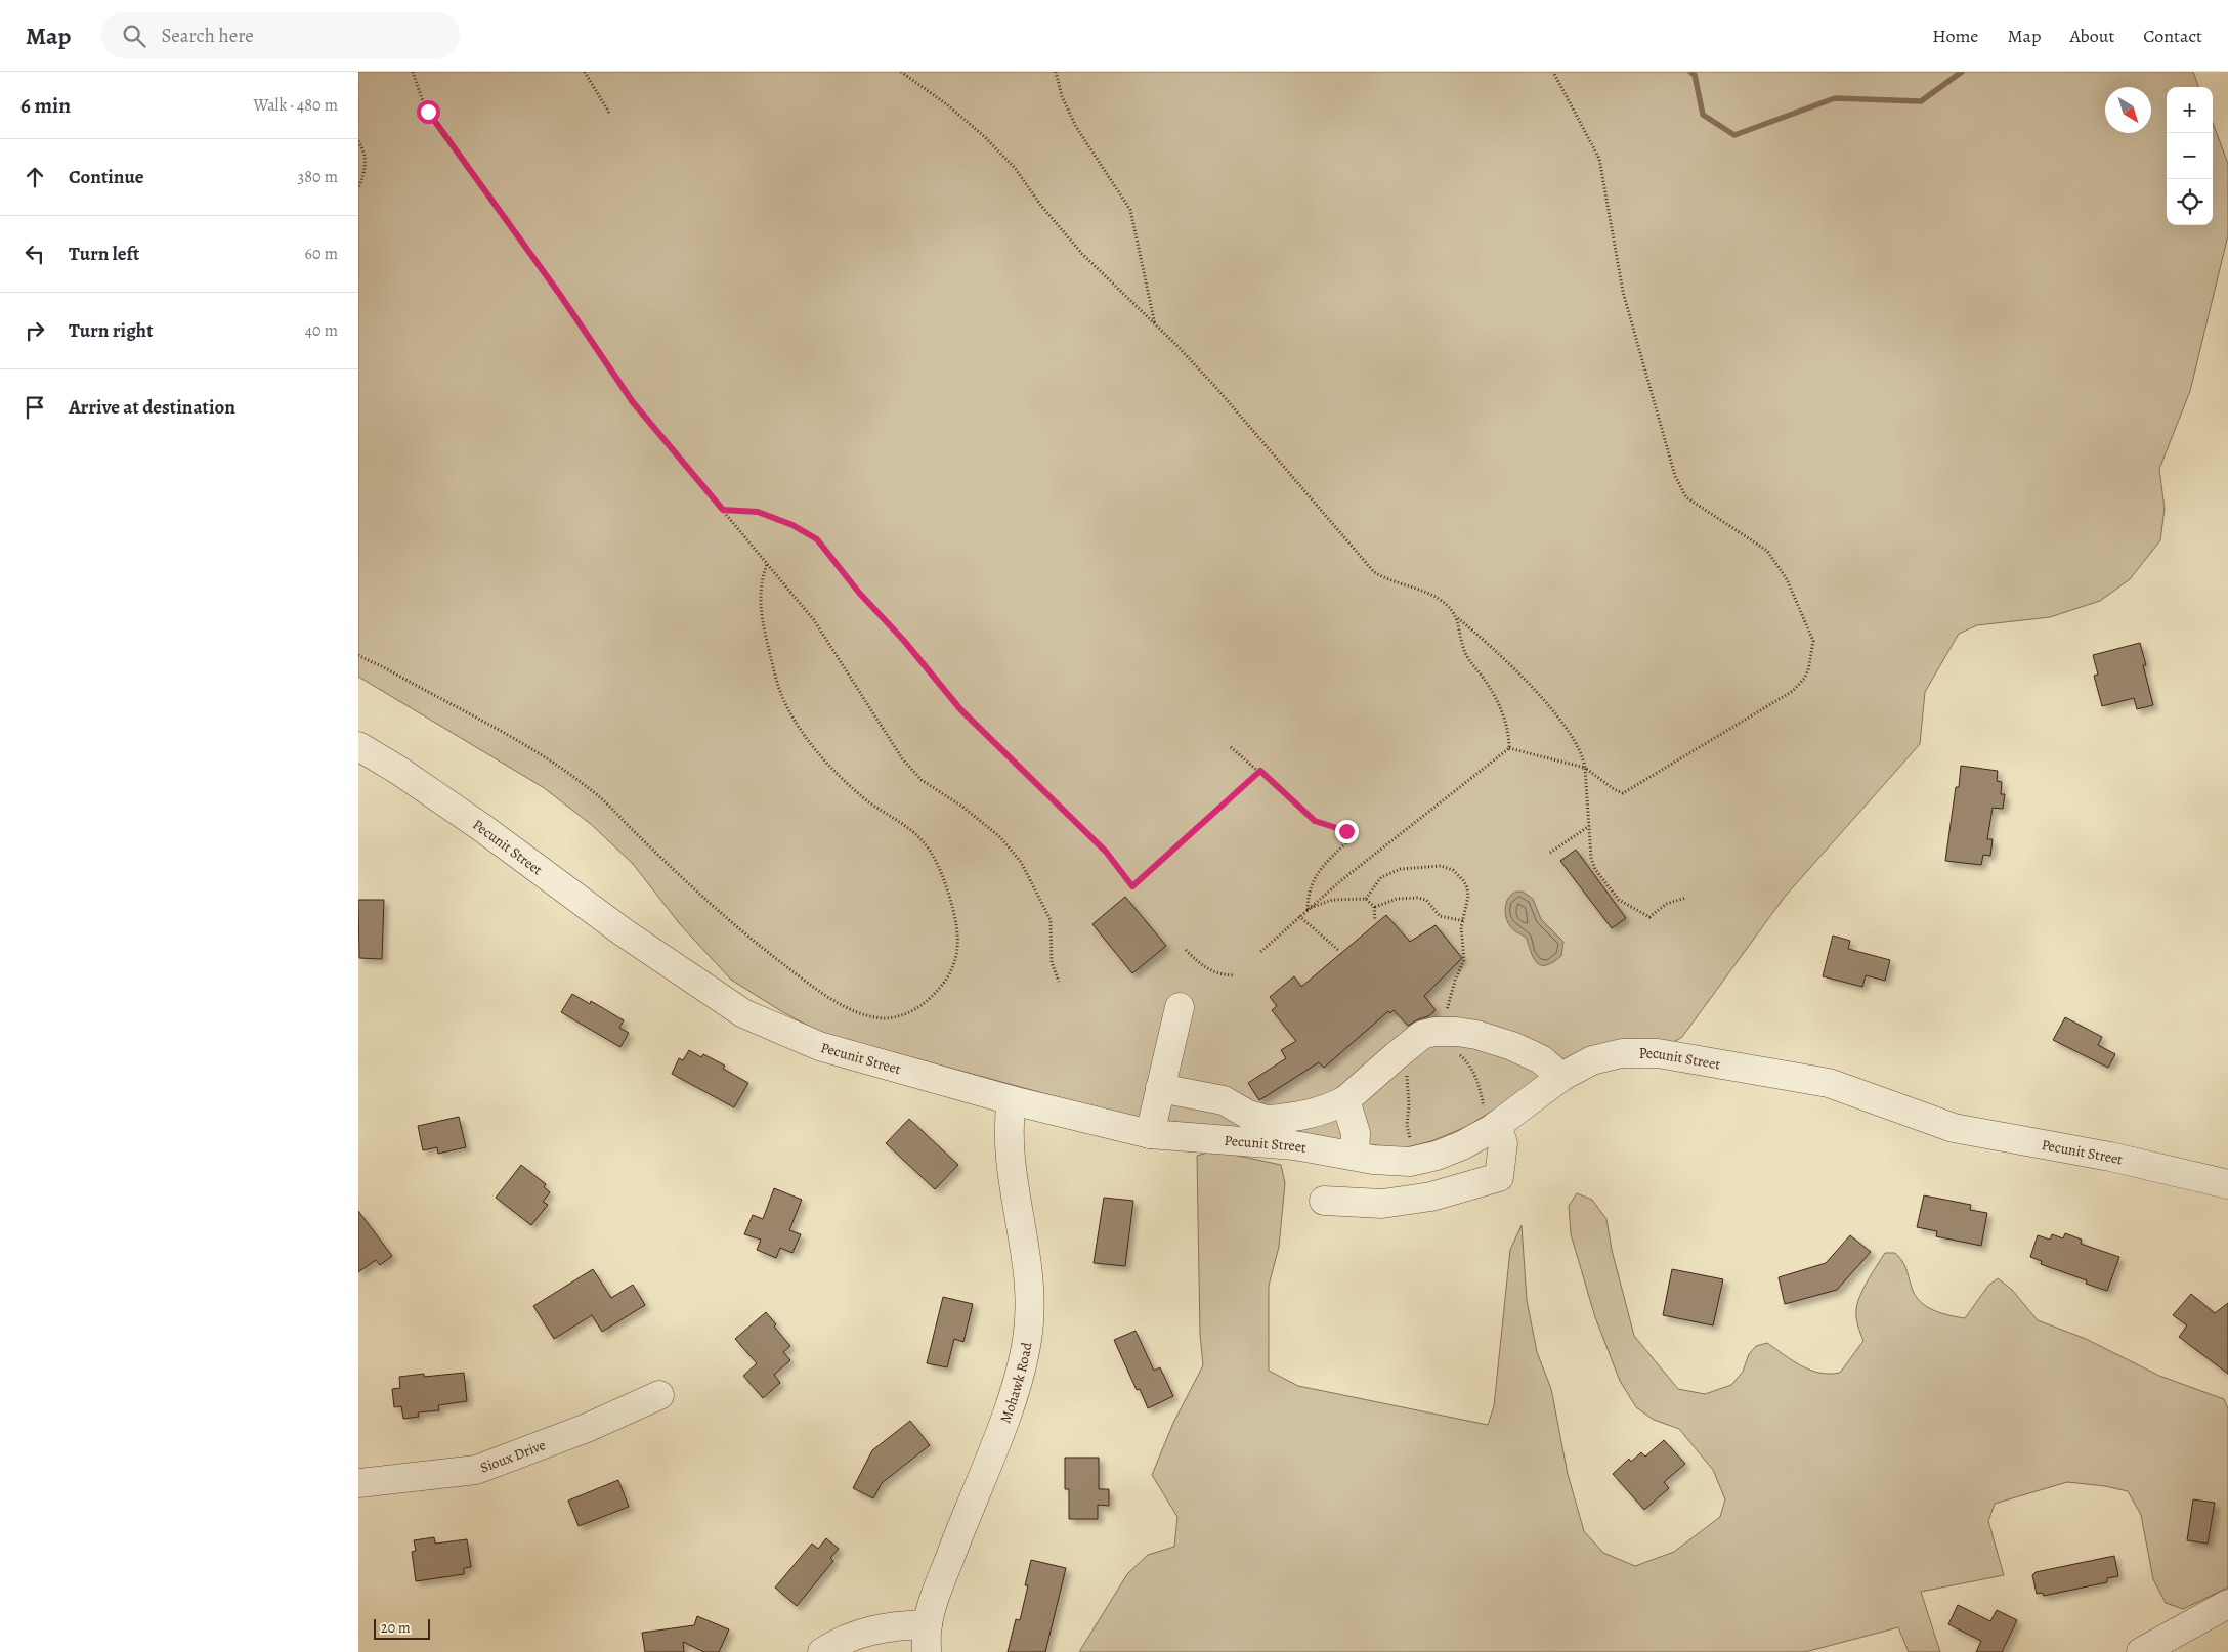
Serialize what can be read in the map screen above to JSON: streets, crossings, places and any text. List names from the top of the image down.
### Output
{
  "streets": {
    "street": ["Pecunit Street", "Mohawk Road", "Sioux Drive"]
  },
  "crossings": [
    ["Pecunit Street", "Mohawk Road"]
  ],
  "scale_bar": "20 m",
  "north": "bottom right",
  "page": {
    "header": "Map",
    "search": "Search here",
    "nav": [
      "Home",
      "Map",
      "About",
      "Contact"
    ],
    "heading": ["6 min", "Walk · 480 m"],
    "map_buttons": ["+", "−"],
    "list": [
      ["Continue", "380 m"],
      ["Turn left", "60 m"],
      ["Turn right", "40 m"],
      "Arrive at destination"
    ],
    "scale": "20 m"
  }
}
